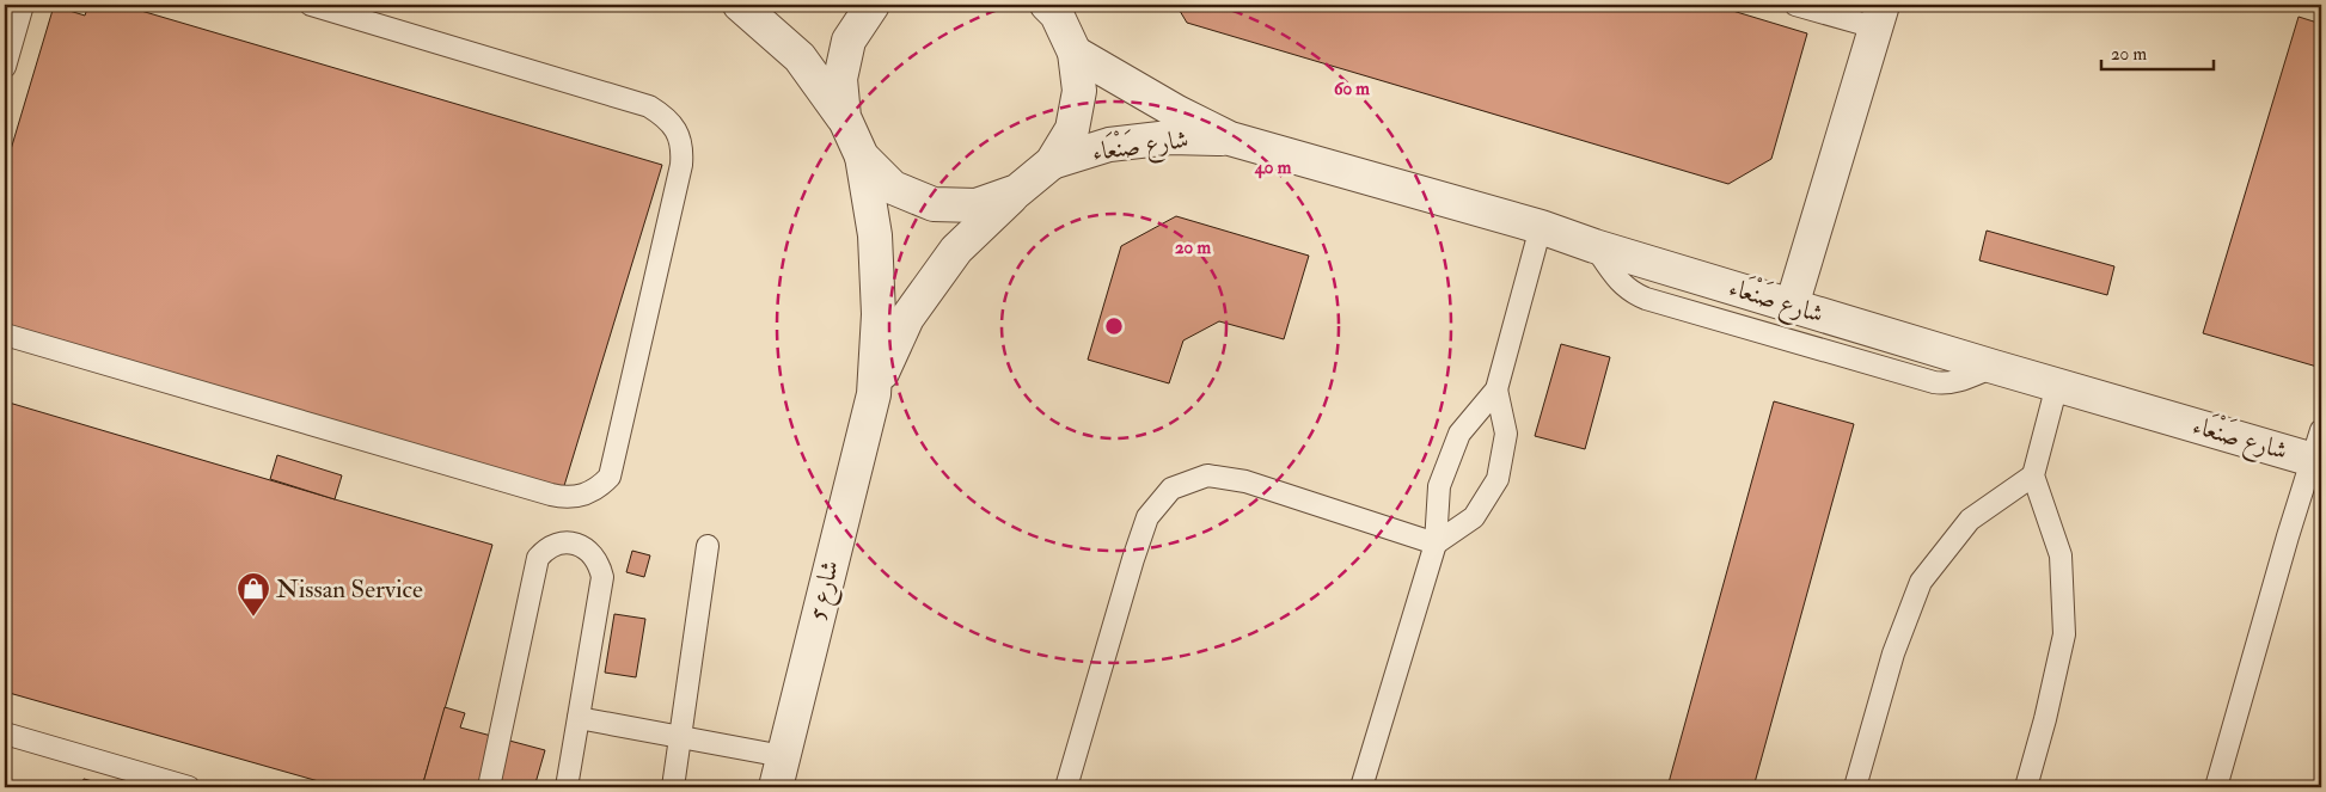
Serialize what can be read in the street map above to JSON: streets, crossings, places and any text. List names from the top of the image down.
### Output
{
  "streets": {
    "street": ["شارع صَنْعَاء", "شارع 5"]
  },
  "crossings": [
    ["شارع صَنْعَاء", "شارع 5"]
  ],
  "places": {
    "shop": ["Nissan Service"]
  },
  "scale_bar": "20 m",
  "rings": ["60 m", "40 m", "20 m"]
}
